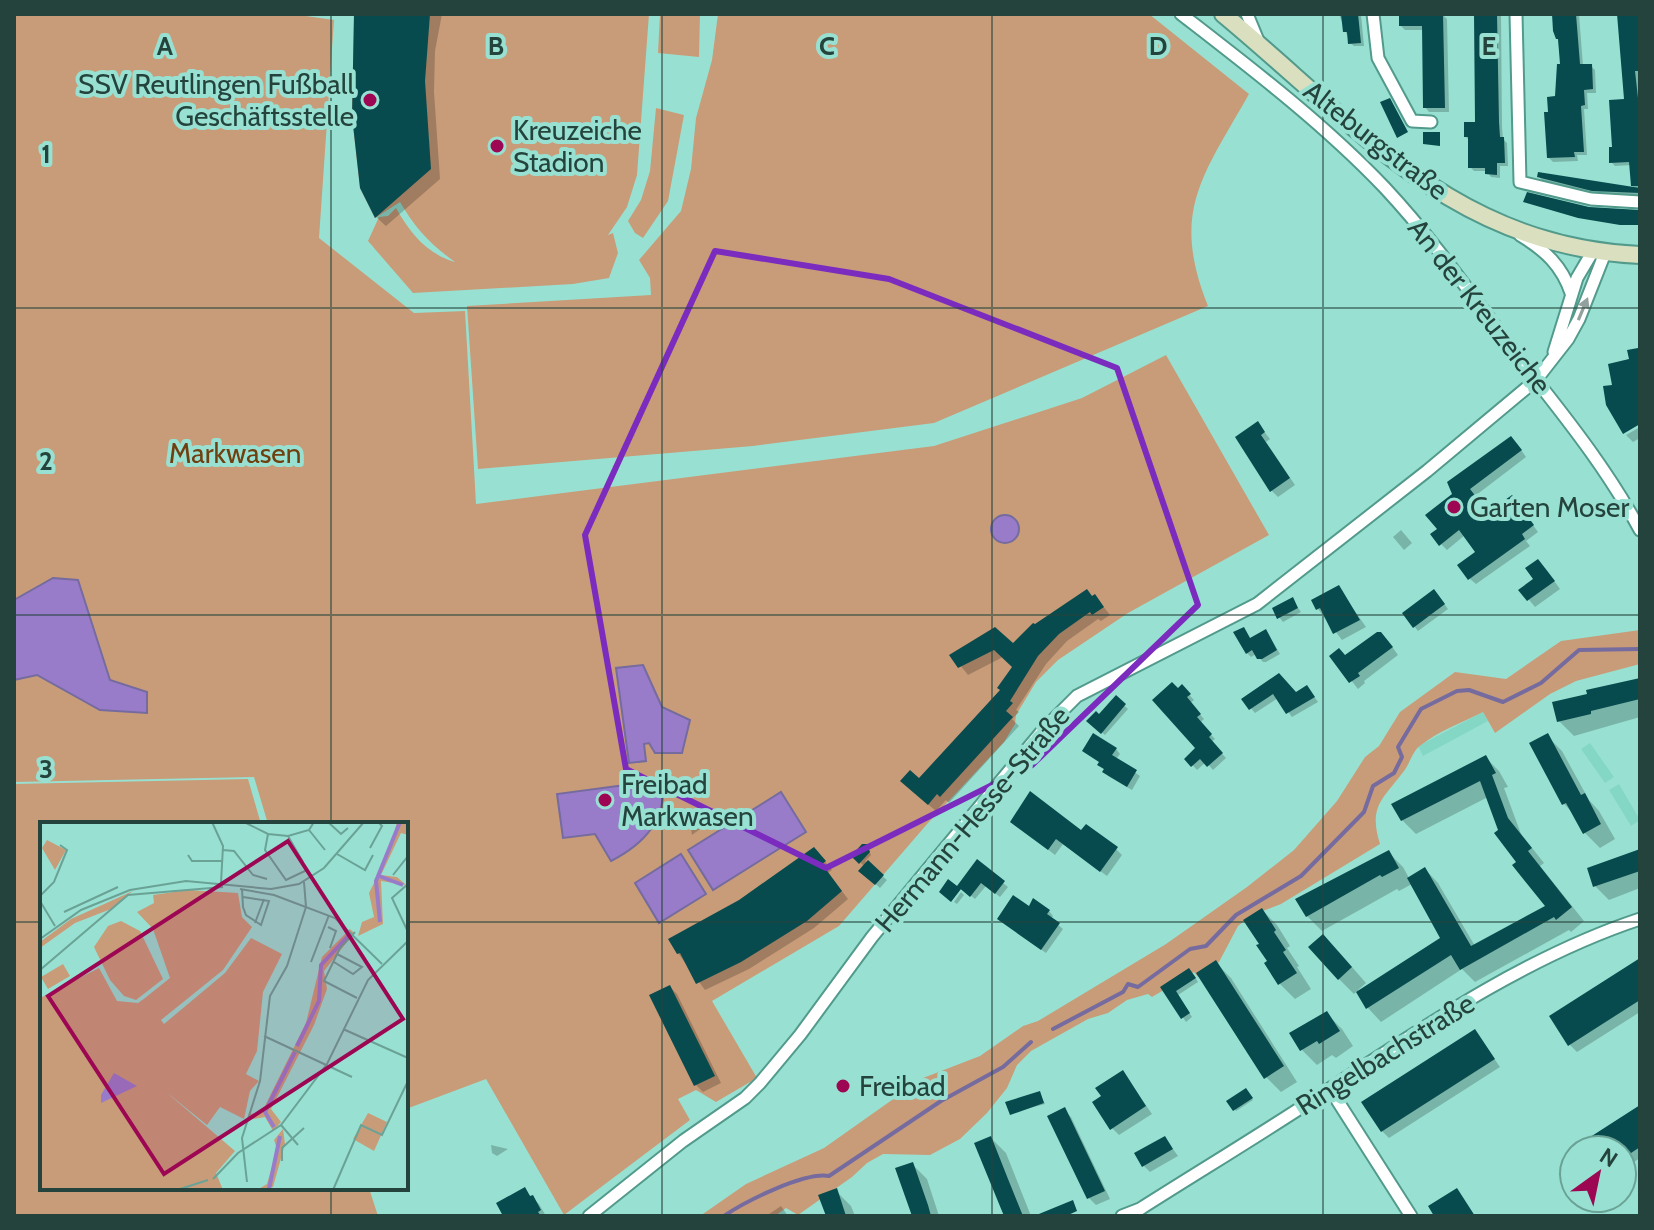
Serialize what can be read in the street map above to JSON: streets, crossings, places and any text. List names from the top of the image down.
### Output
{
  "streets": {
    "main road": ["Alteburgstraße"],
    "street": ["An der Kreuzeiche", "Hermann-Hesse-Straße", "Ringelbachstraße"]
  },
  "crossings": [
    ["Alteburgstraße", "Hermann-Hesse-Straße"],
    ["An der Kreuzeiche", "Hermann-Hesse-Straße"]
  ],
  "parks": ["Markwasen"],
  "places": [
    "SSV Reutlingen Fußball Geschäftsstelle",
    "Kreuzeiche Stadion",
    "Garten Moser",
    "Freibad Markwasen",
    "Freibad"
  ],
  "north": "top right",
  "grid": {
    "columns": [
      "A",
      "B",
      "C",
      "D",
      "E"
    ],
    "rows": ["1", "2", "3"]
  }
}
